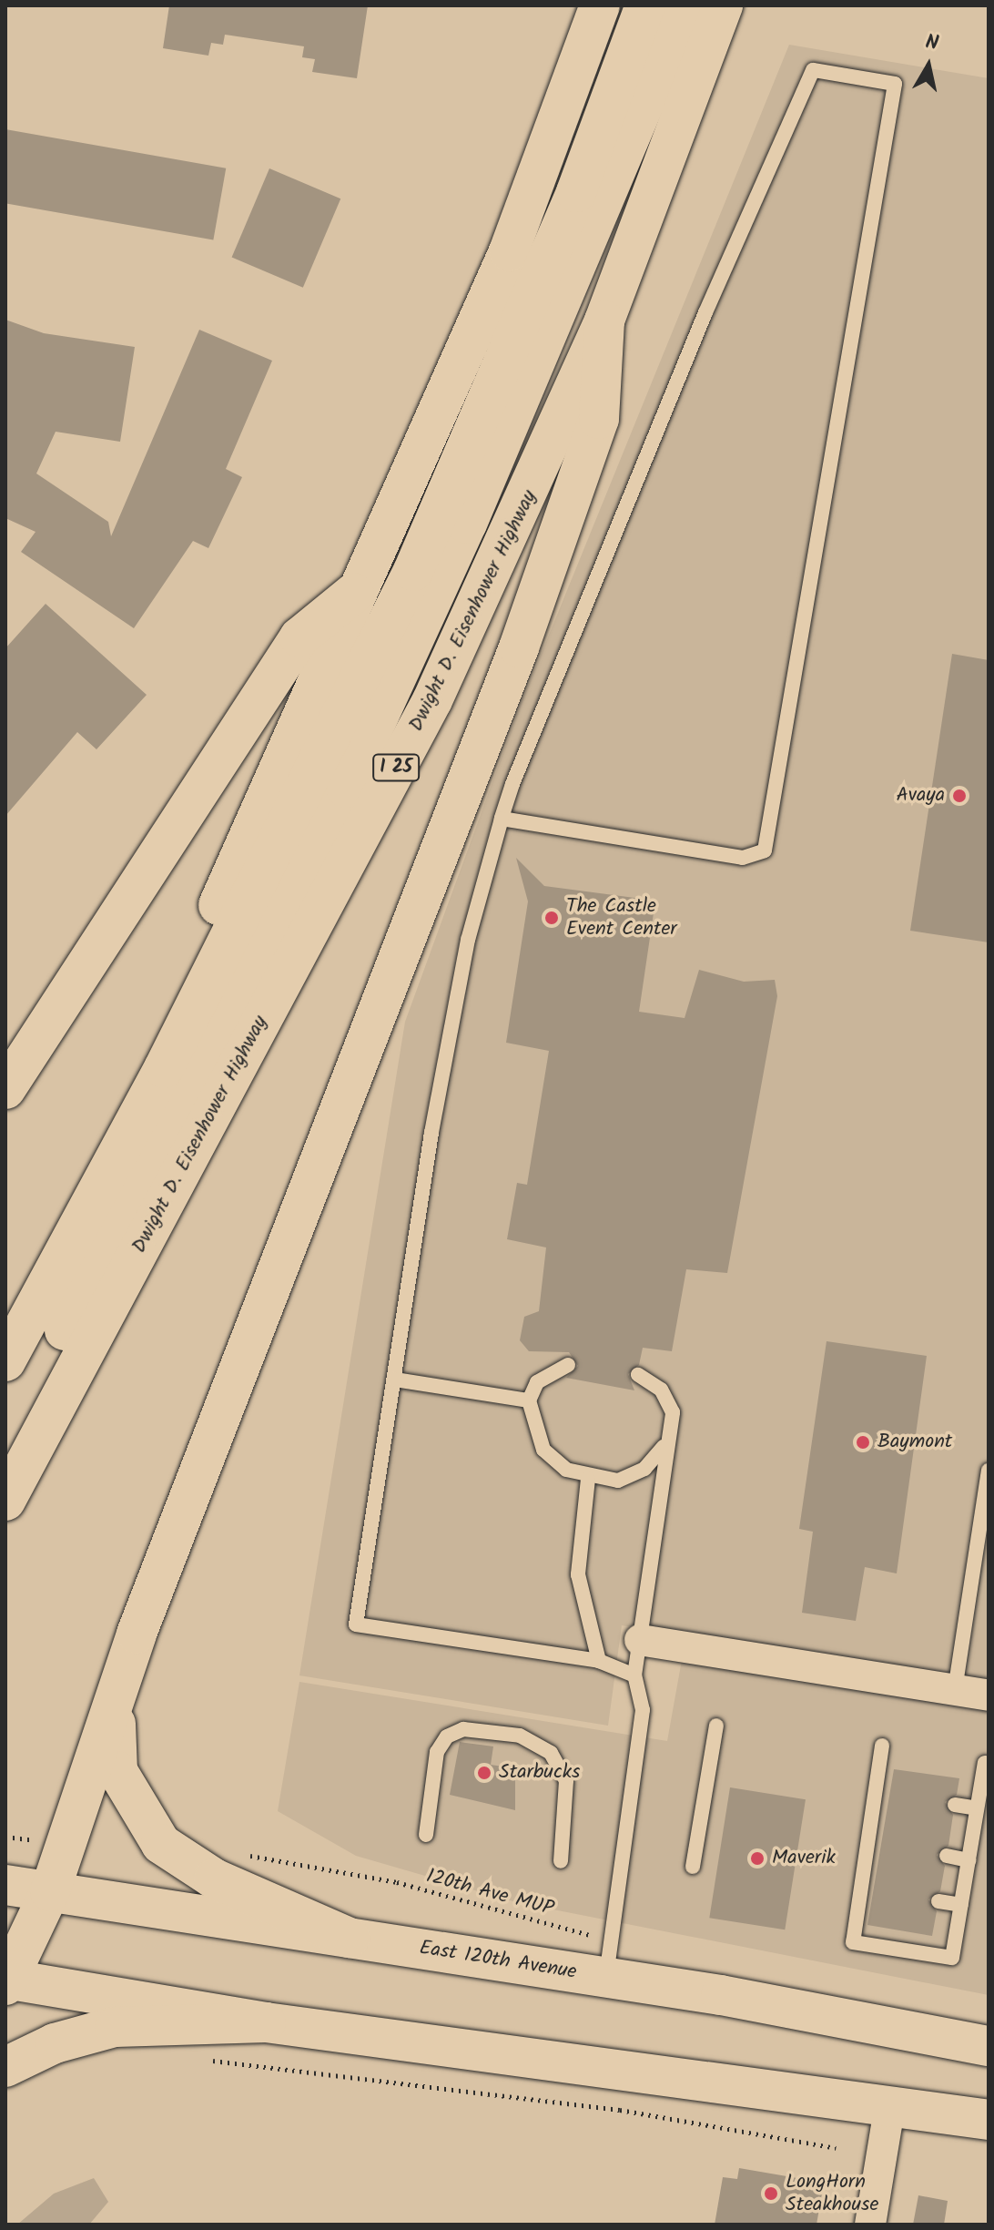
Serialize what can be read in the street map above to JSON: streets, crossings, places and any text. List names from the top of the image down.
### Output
{
  "streets": {
    "main road": ["Dwight D. Eisenhower Highway", "I 25", "East 120th Avenue"],
    "path": ["120th Ave MUP"]
  },
  "crossings": [
    ["120th Ave MUP", "East 120th Avenue"]
  ],
  "places": [
    "Avaya",
    "The Castle Event Center",
    "Baymont",
    "Starbucks",
    "Maverik",
    "LongHorn Steakhouse"
  ],
  "north": "top"
}
